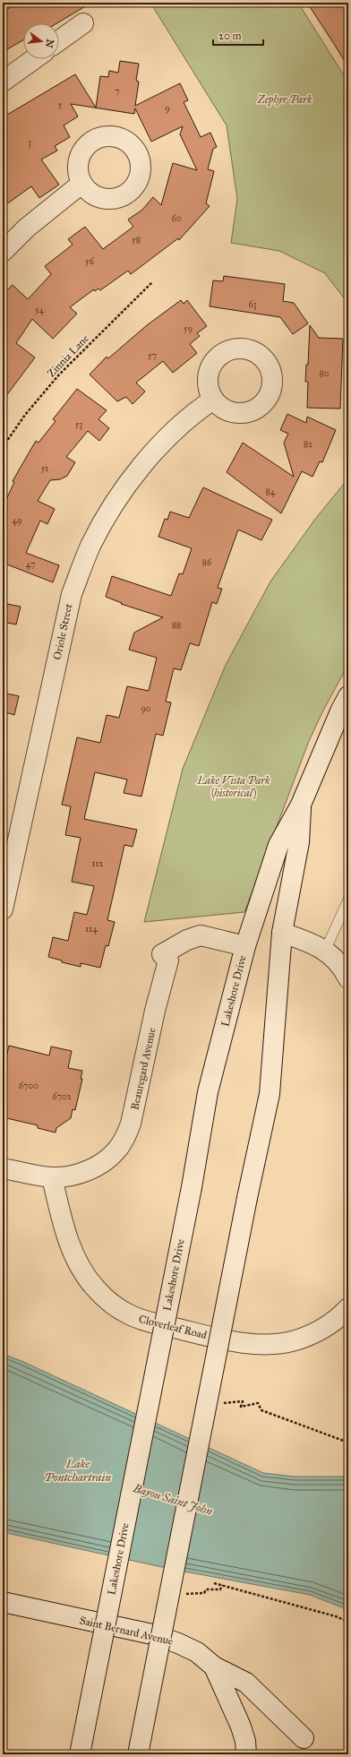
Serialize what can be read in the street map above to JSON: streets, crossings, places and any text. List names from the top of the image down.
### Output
{
  "streets": {
    "street": [
      "Oriole Street",
      "Lakeshore Drive",
      "Beauregard Avenue",
      "Cloverleaf Road",
      "Saint Bernard Avenue"
    ],
    "path": ["Zinnia Lane"]
  },
  "crossings": [
    ["Lakeshore Drive", "Beauregard Avenue"],
    ["Beauregard Avenue", "Cloverleaf Road"]
  ],
  "water": ["Lake Pontchartrain", "Bayou Saint John"],
  "parks": ["Zephyr Park", "Lake Vista Park (historical)"],
  "house_numbers": [
    "7",
    "5",
    "9",
    "3",
    "60",
    "58",
    "56",
    "63",
    "54",
    "59",
    "57",
    "80",
    "53",
    "82",
    "51",
    "84",
    "49",
    "86",
    "47",
    "88",
    "90",
    "112",
    "114",
    "6700",
    "6702"
  ],
  "scale_bar": "20 m",
  "north": "right"
}
